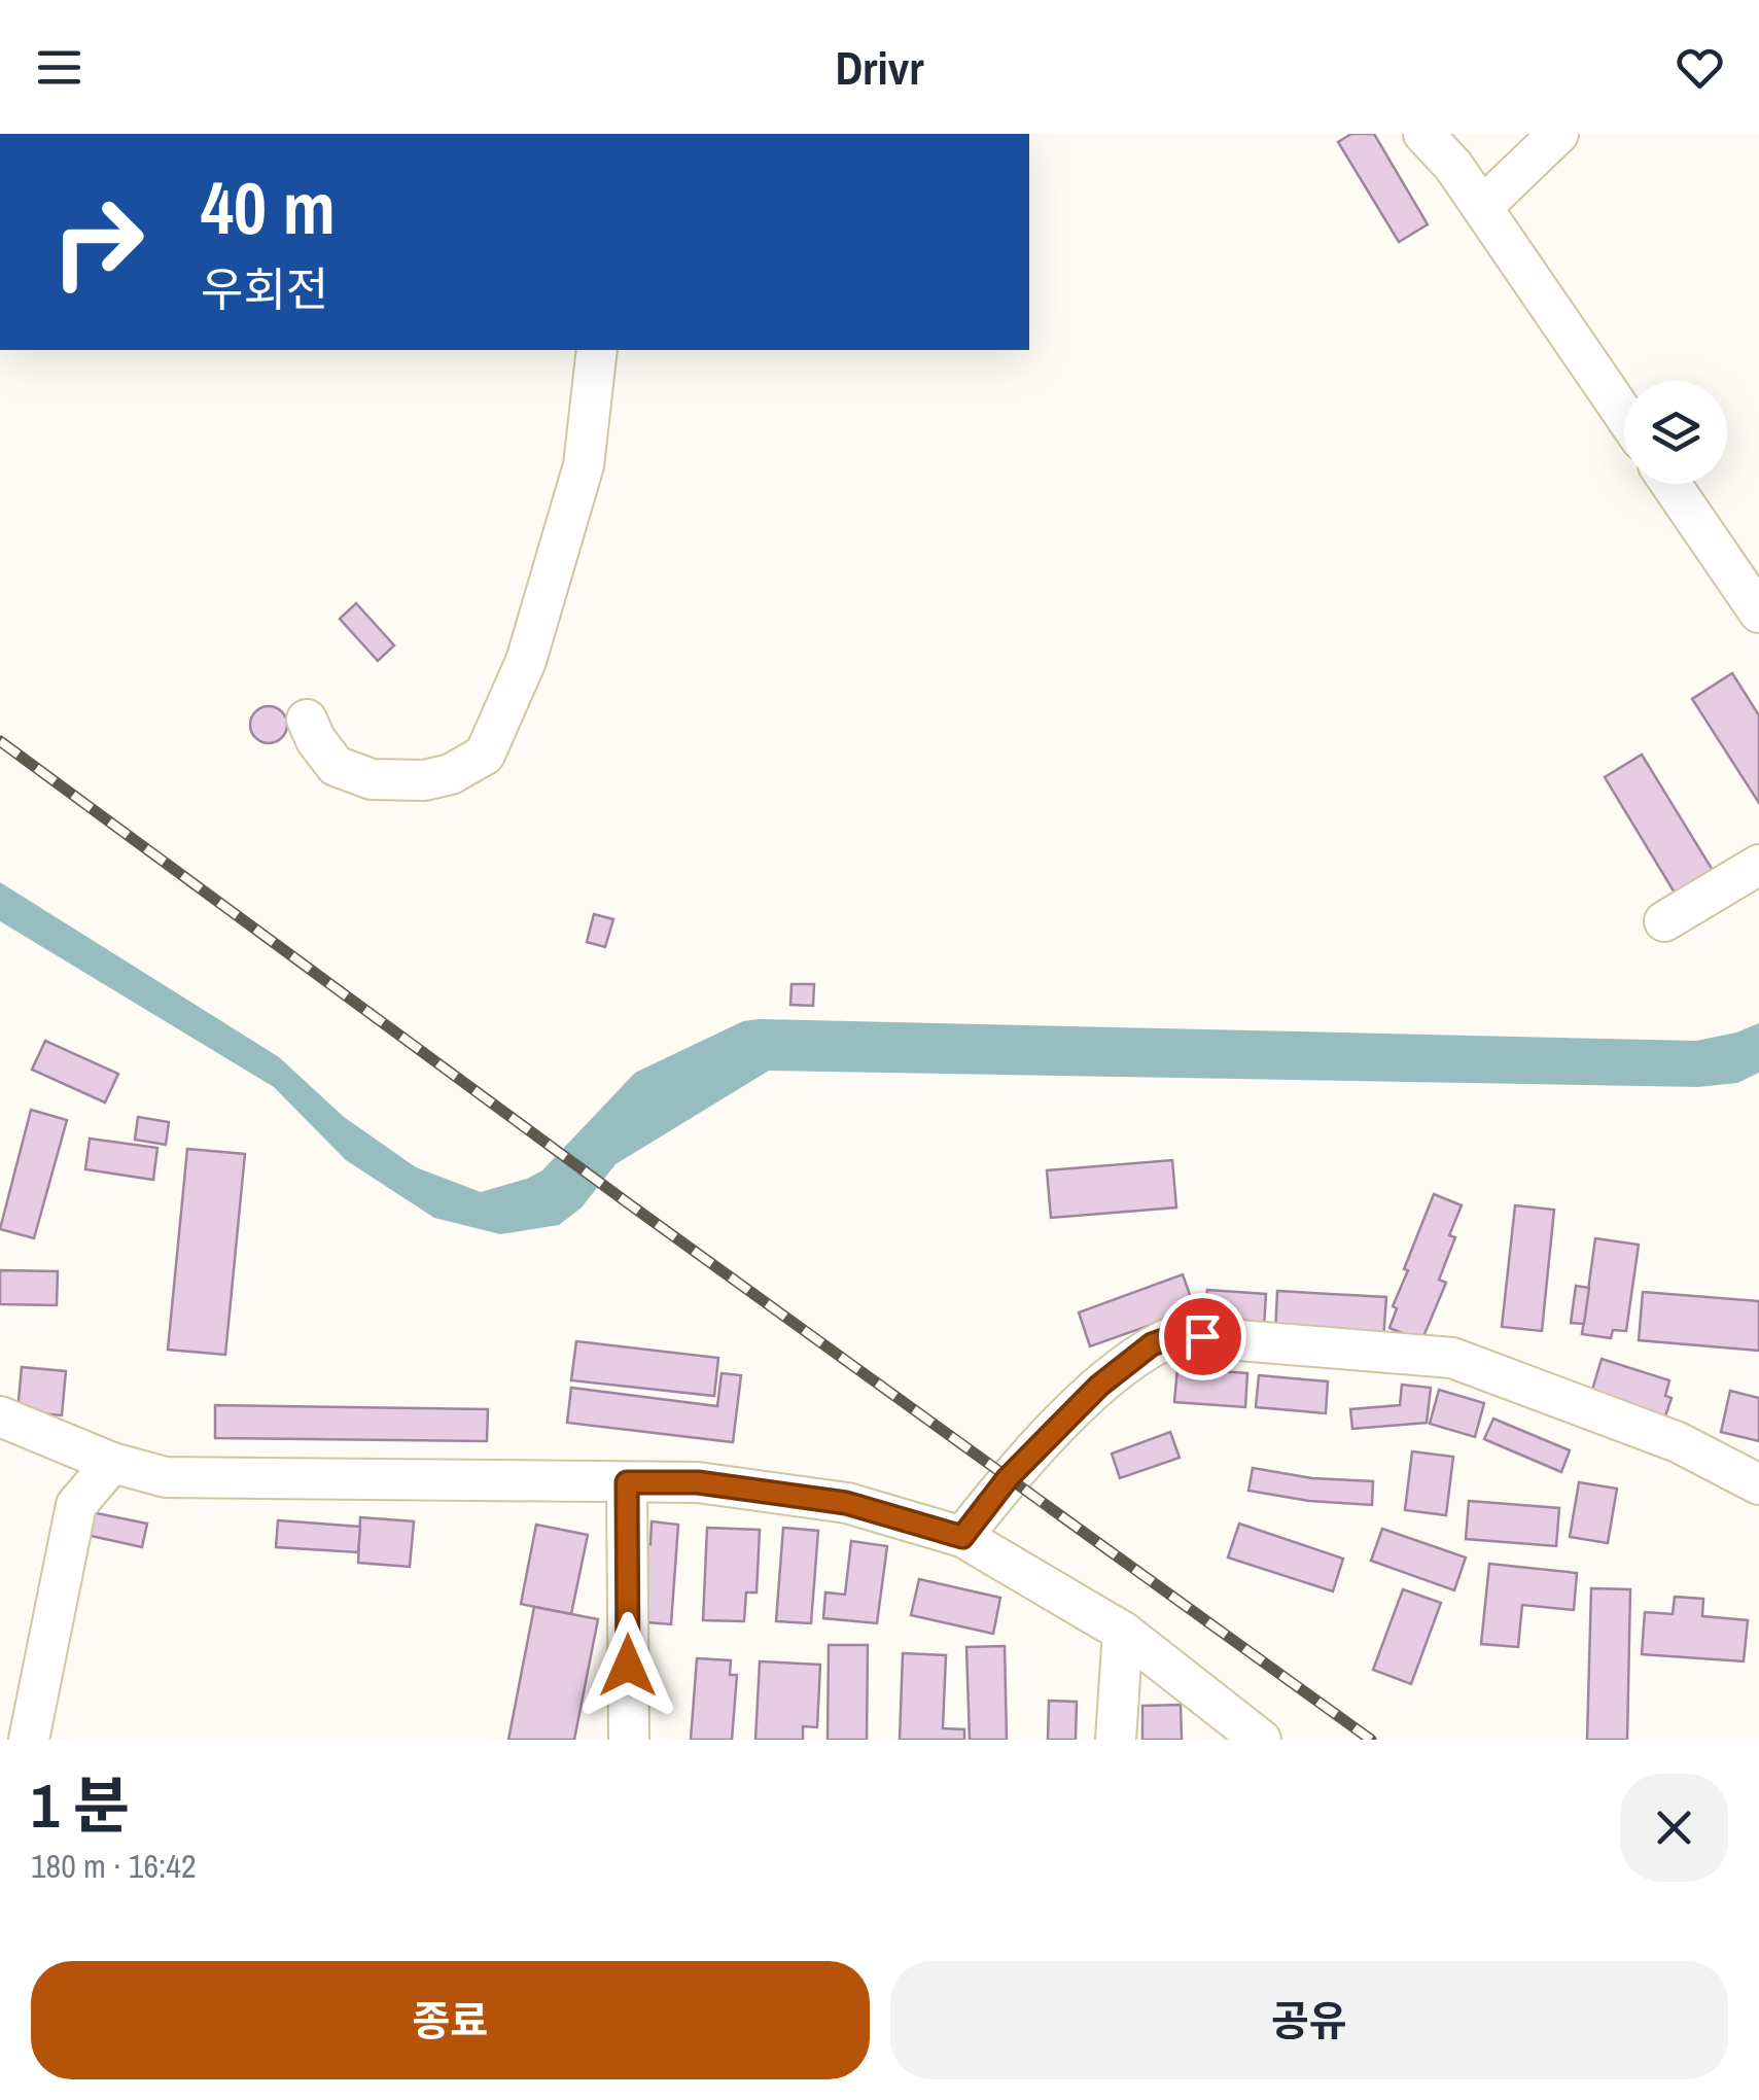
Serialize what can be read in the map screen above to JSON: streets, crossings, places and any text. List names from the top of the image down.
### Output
{
  "page": {
    "header": "Drivr",
    "turn": ["40 m", "우회전"],
    "heading": ["1 분", "180 m · 16:42"],
    "buttons": ["종료", "공유"]
  }
}
